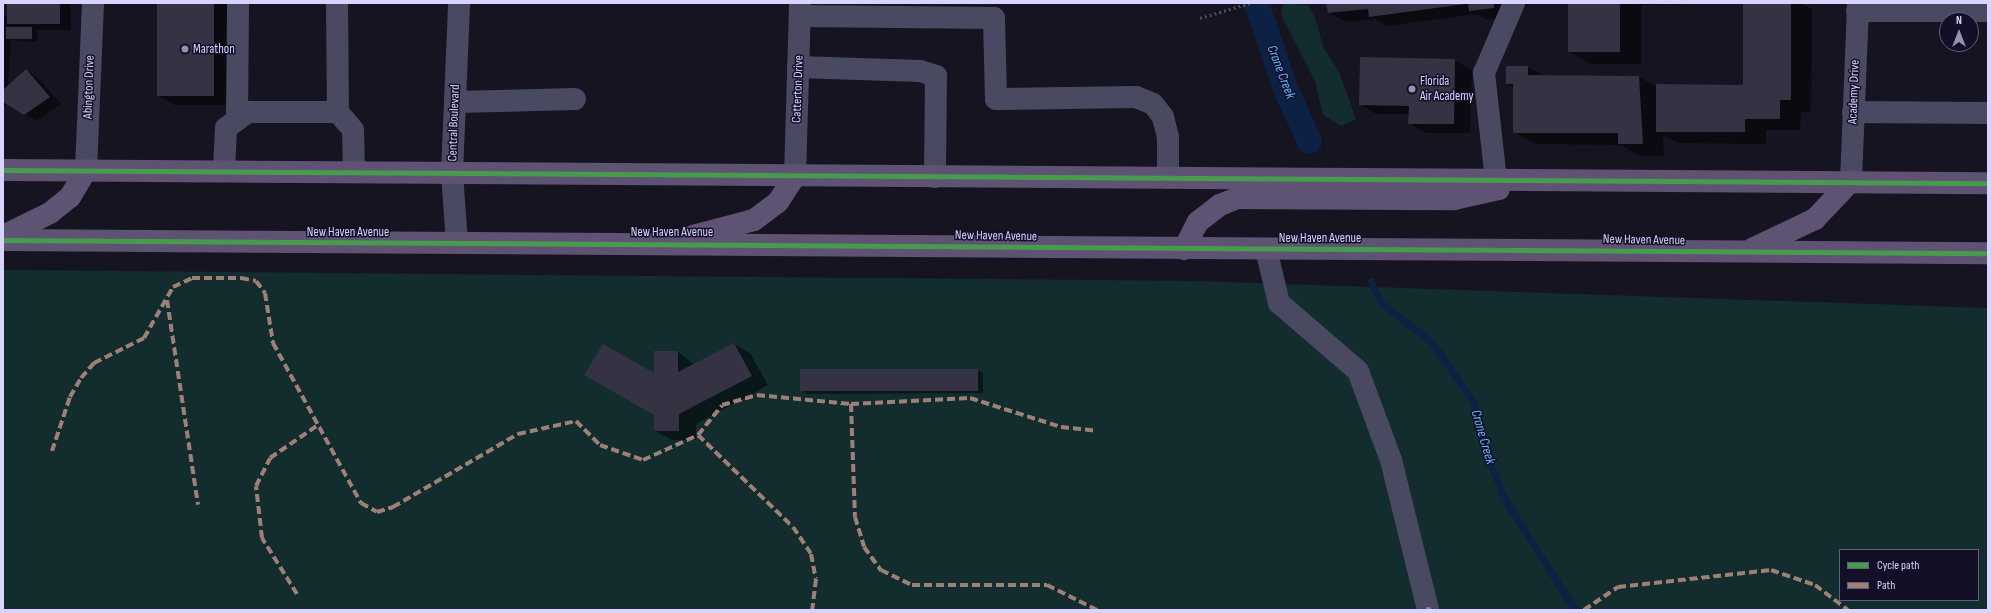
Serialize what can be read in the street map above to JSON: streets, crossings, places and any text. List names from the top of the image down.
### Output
{
  "streets": {
    "main road": ["New Haven Avenue"],
    "street": [
      "Abington Drive",
      "Catterton Drive",
      "Academy Drive",
      "Central Boulevard"
    ]
  },
  "crossings": [
    ["Central Boulevard", "New Haven Avenue"]
  ],
  "water": ["Crane Creek"],
  "places": ["Marathon", "Florida Air Academy"],
  "legend": ["Cycle path", "Path"],
  "north": "top"
}
